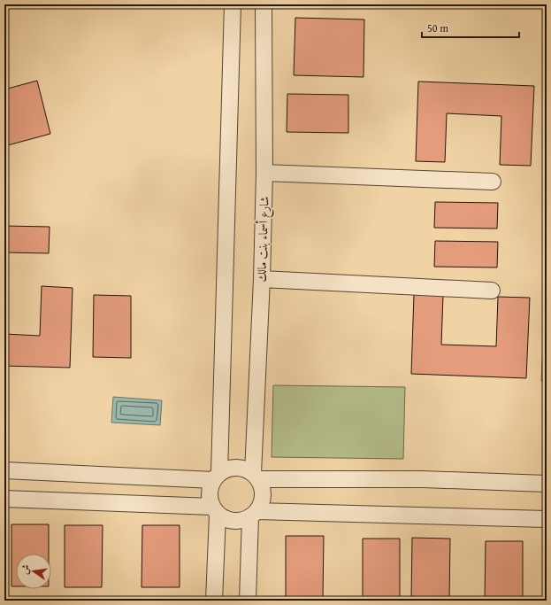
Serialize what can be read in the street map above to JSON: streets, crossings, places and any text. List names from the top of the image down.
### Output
{
  "streets": {
    "street": ["شارع أسماء بنت مالك"]
  },
  "scale_bar": "50 m",
  "north": "left"
}
